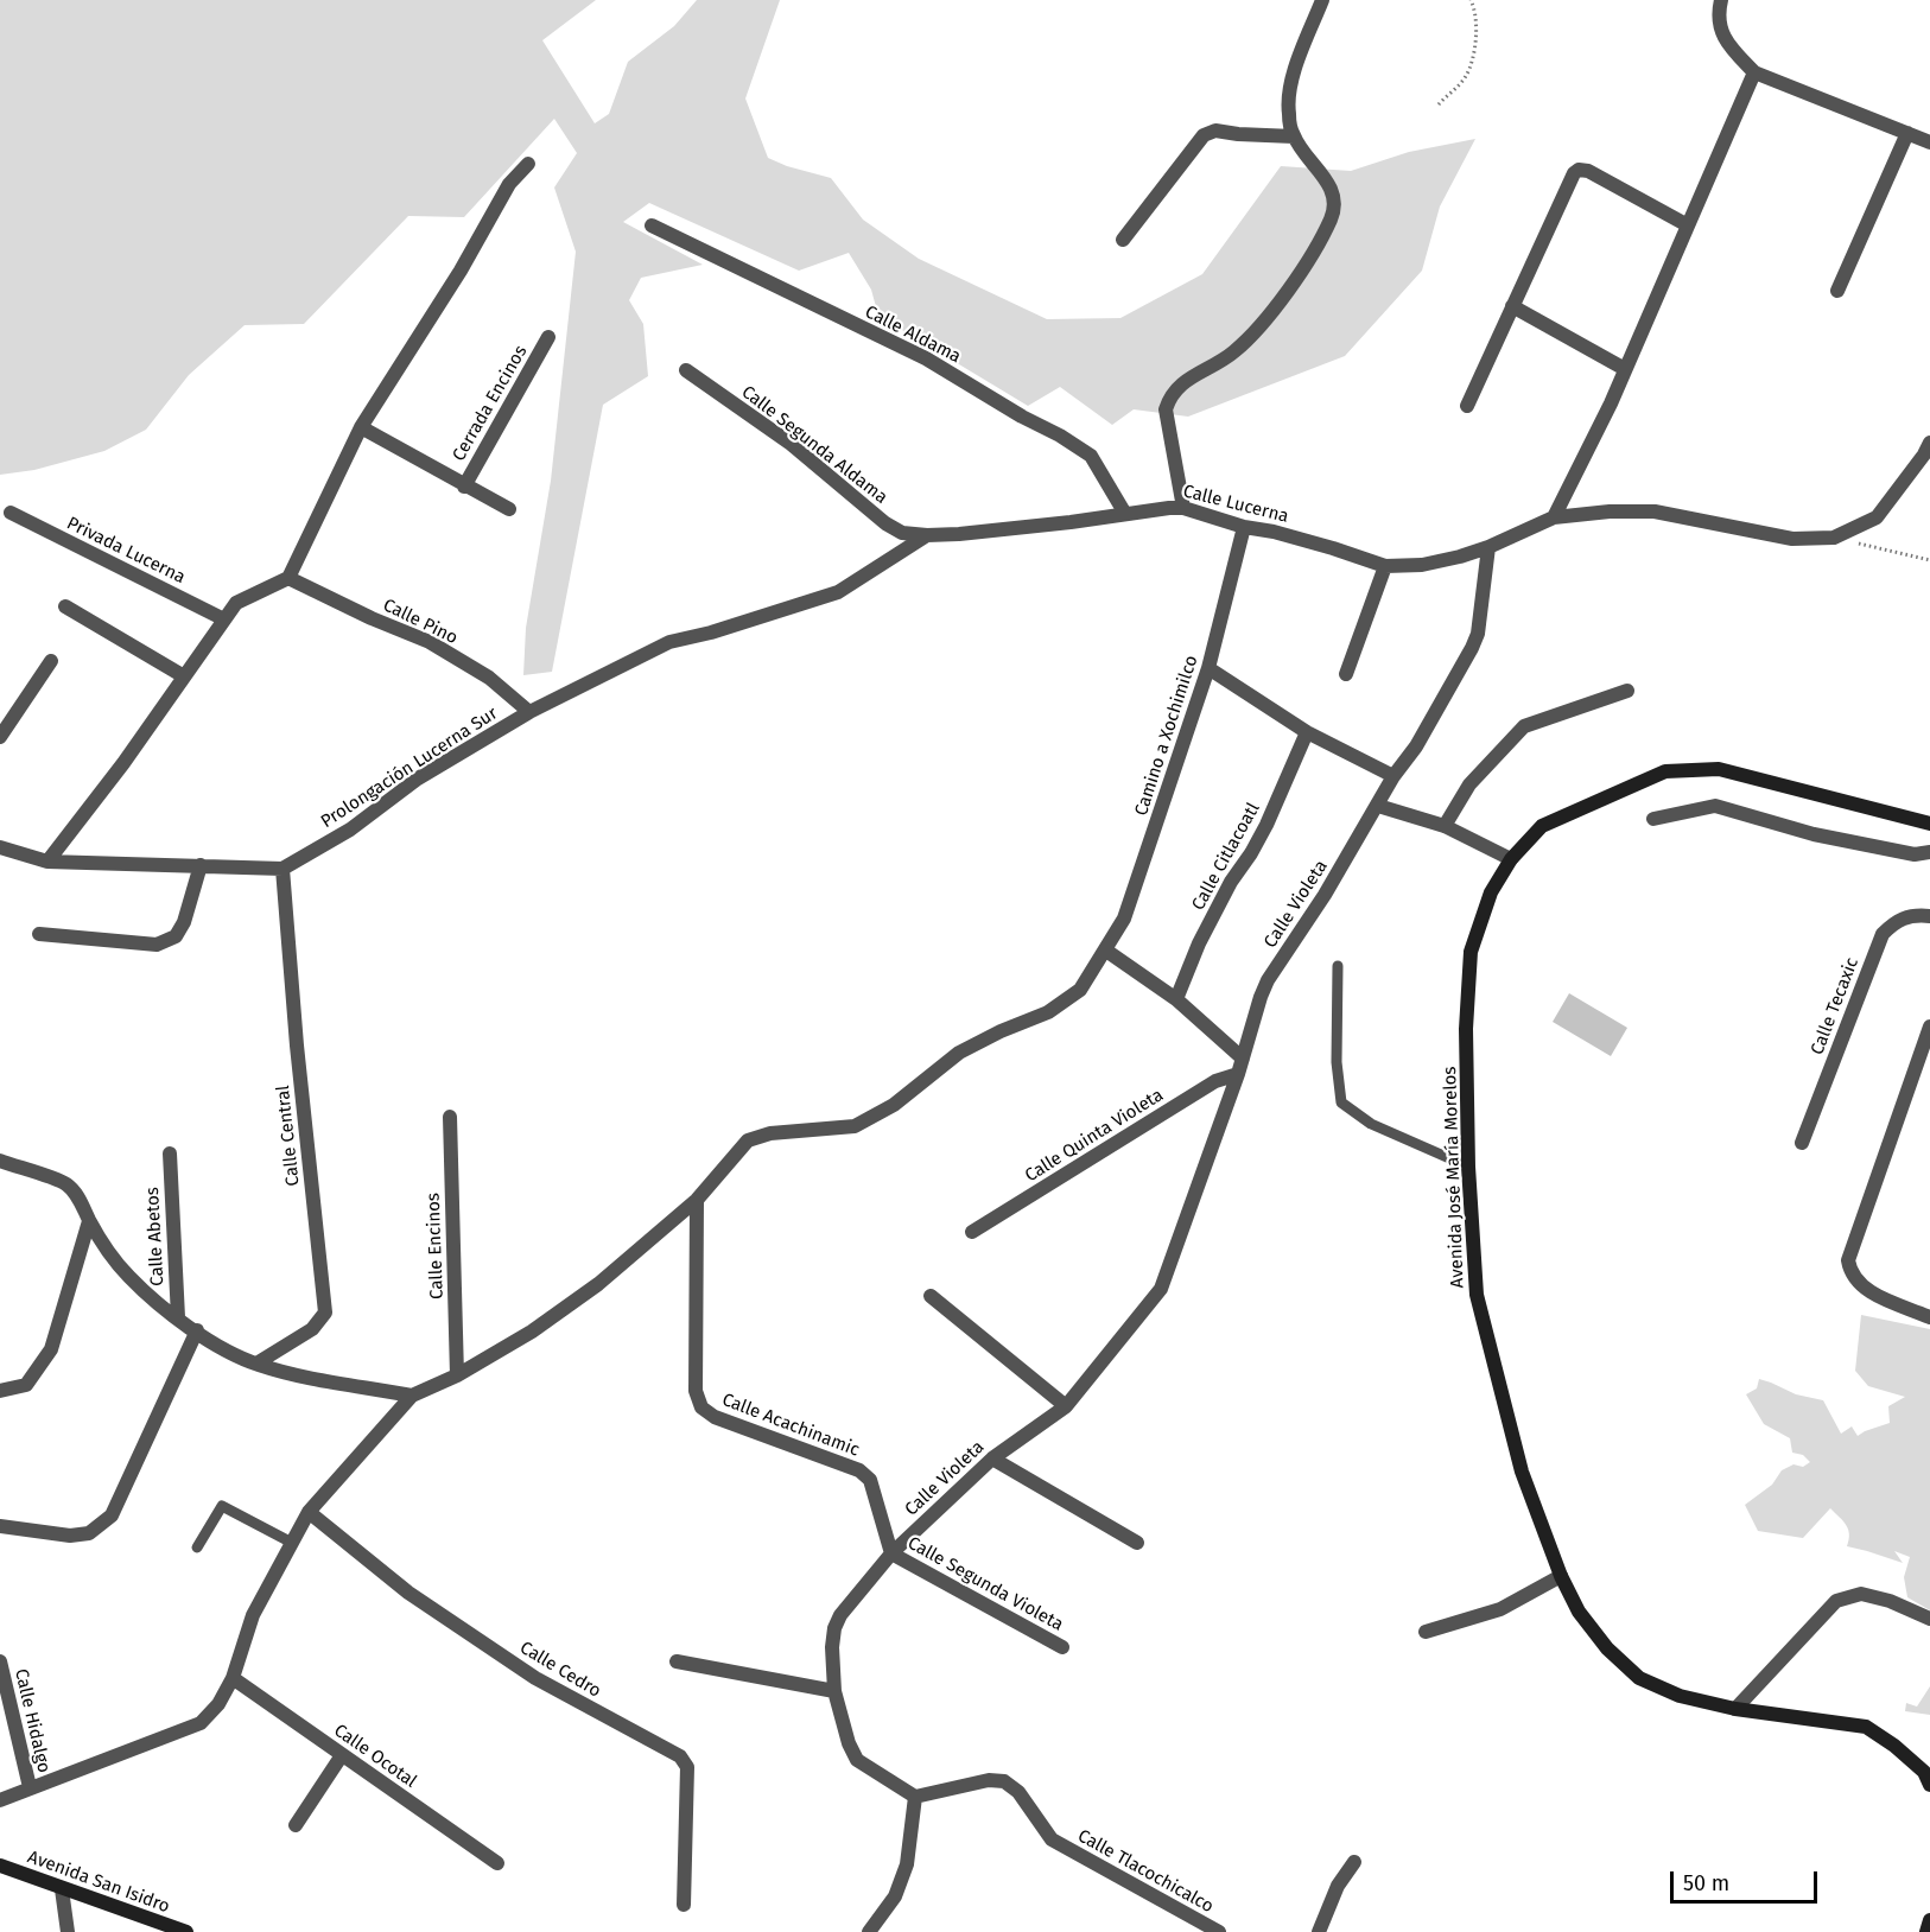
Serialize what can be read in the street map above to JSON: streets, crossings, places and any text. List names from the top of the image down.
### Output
{
  "streets": {
    "main road": ["Avenida José María Morelos", "Avenida San Isidro"],
    "street": [
      "Calle Aldama",
      "Cerrada Encinos",
      "Calle Segunda Aldama",
      "Calle Lucerna",
      "Privada Lucerna",
      "Calle Pino",
      "Camino a Xochimilco",
      "Prolongación Lucerna Sur",
      "Calle Citlacoatl",
      "Calle Violeta",
      "Calle Tecaxic",
      "Calle Central",
      "Calle Quinta Violeta",
      "Calle Abetos",
      "Calle Encinos",
      "Calle Acachinamic",
      "Calle Segunda Violeta",
      "Calle Cedro",
      "Calle Hidalgo",
      "Calle Ocotal",
      "Calle Tlacochicalco"
    ]
  },
  "crossings": [
    ["Calle Aldama", "Calle Lucerna"],
    ["Calle Segunda Aldama", "Calle Lucerna"],
    ["Calle Segunda Aldama", "Prolongación Lucerna Sur"],
    ["Calle Lucerna", "Camino a Xochimilco"],
    ["Calle Lucerna", "Prolongación Lucerna Sur"],
    ["Calle Lucerna", "Calle Violeta"],
    ["Calle Pino", "Prolongación Lucerna Sur"],
    ["Camino a Xochimilco", "Calle Encinos"],
    ["Camino a Xochimilco", "Calle Acachinamic"],
    ["Prolongación Lucerna Sur", "Calle Central"],
    ["Calle Violeta", "Calle Quinta Violeta"],
    ["Calle Violeta", "Calle Acachinamic"],
    ["Calle Violeta", "Calle Segunda Violeta"],
    ["Calle Violeta", "Calle Tlacochicalco"],
    ["Calle Acachinamic", "Calle Segunda Violeta"]
  ],
  "scale_bar": "50 m"
}
